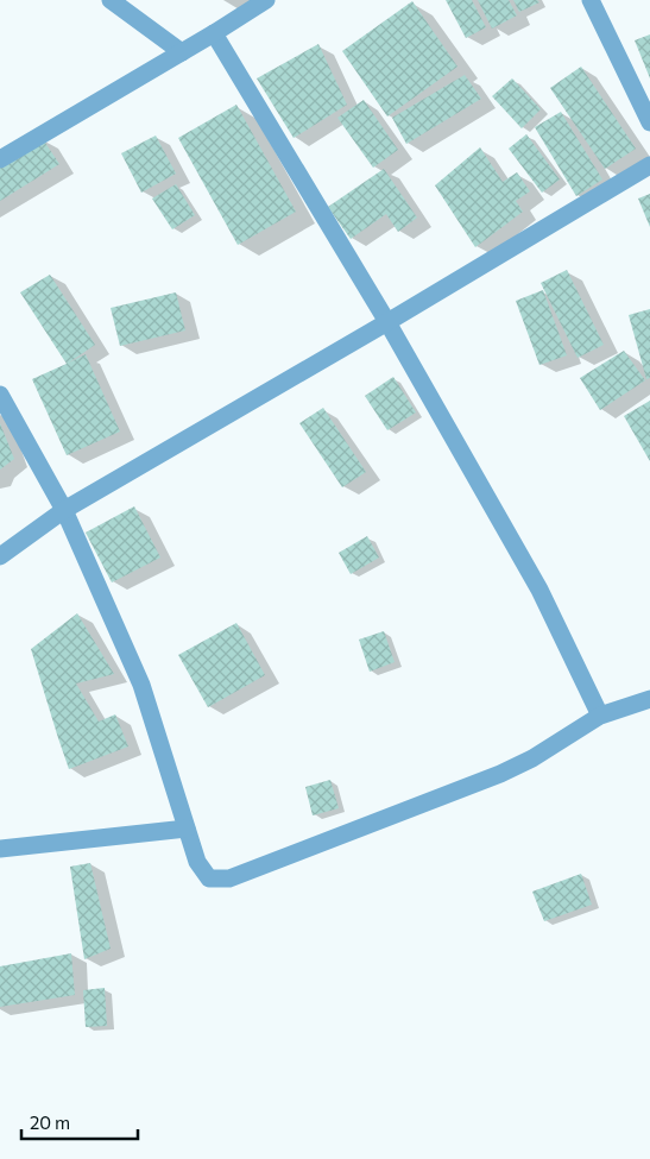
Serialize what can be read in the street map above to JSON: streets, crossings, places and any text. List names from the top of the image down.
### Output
{
  "scale_bar": "20 m"
}
